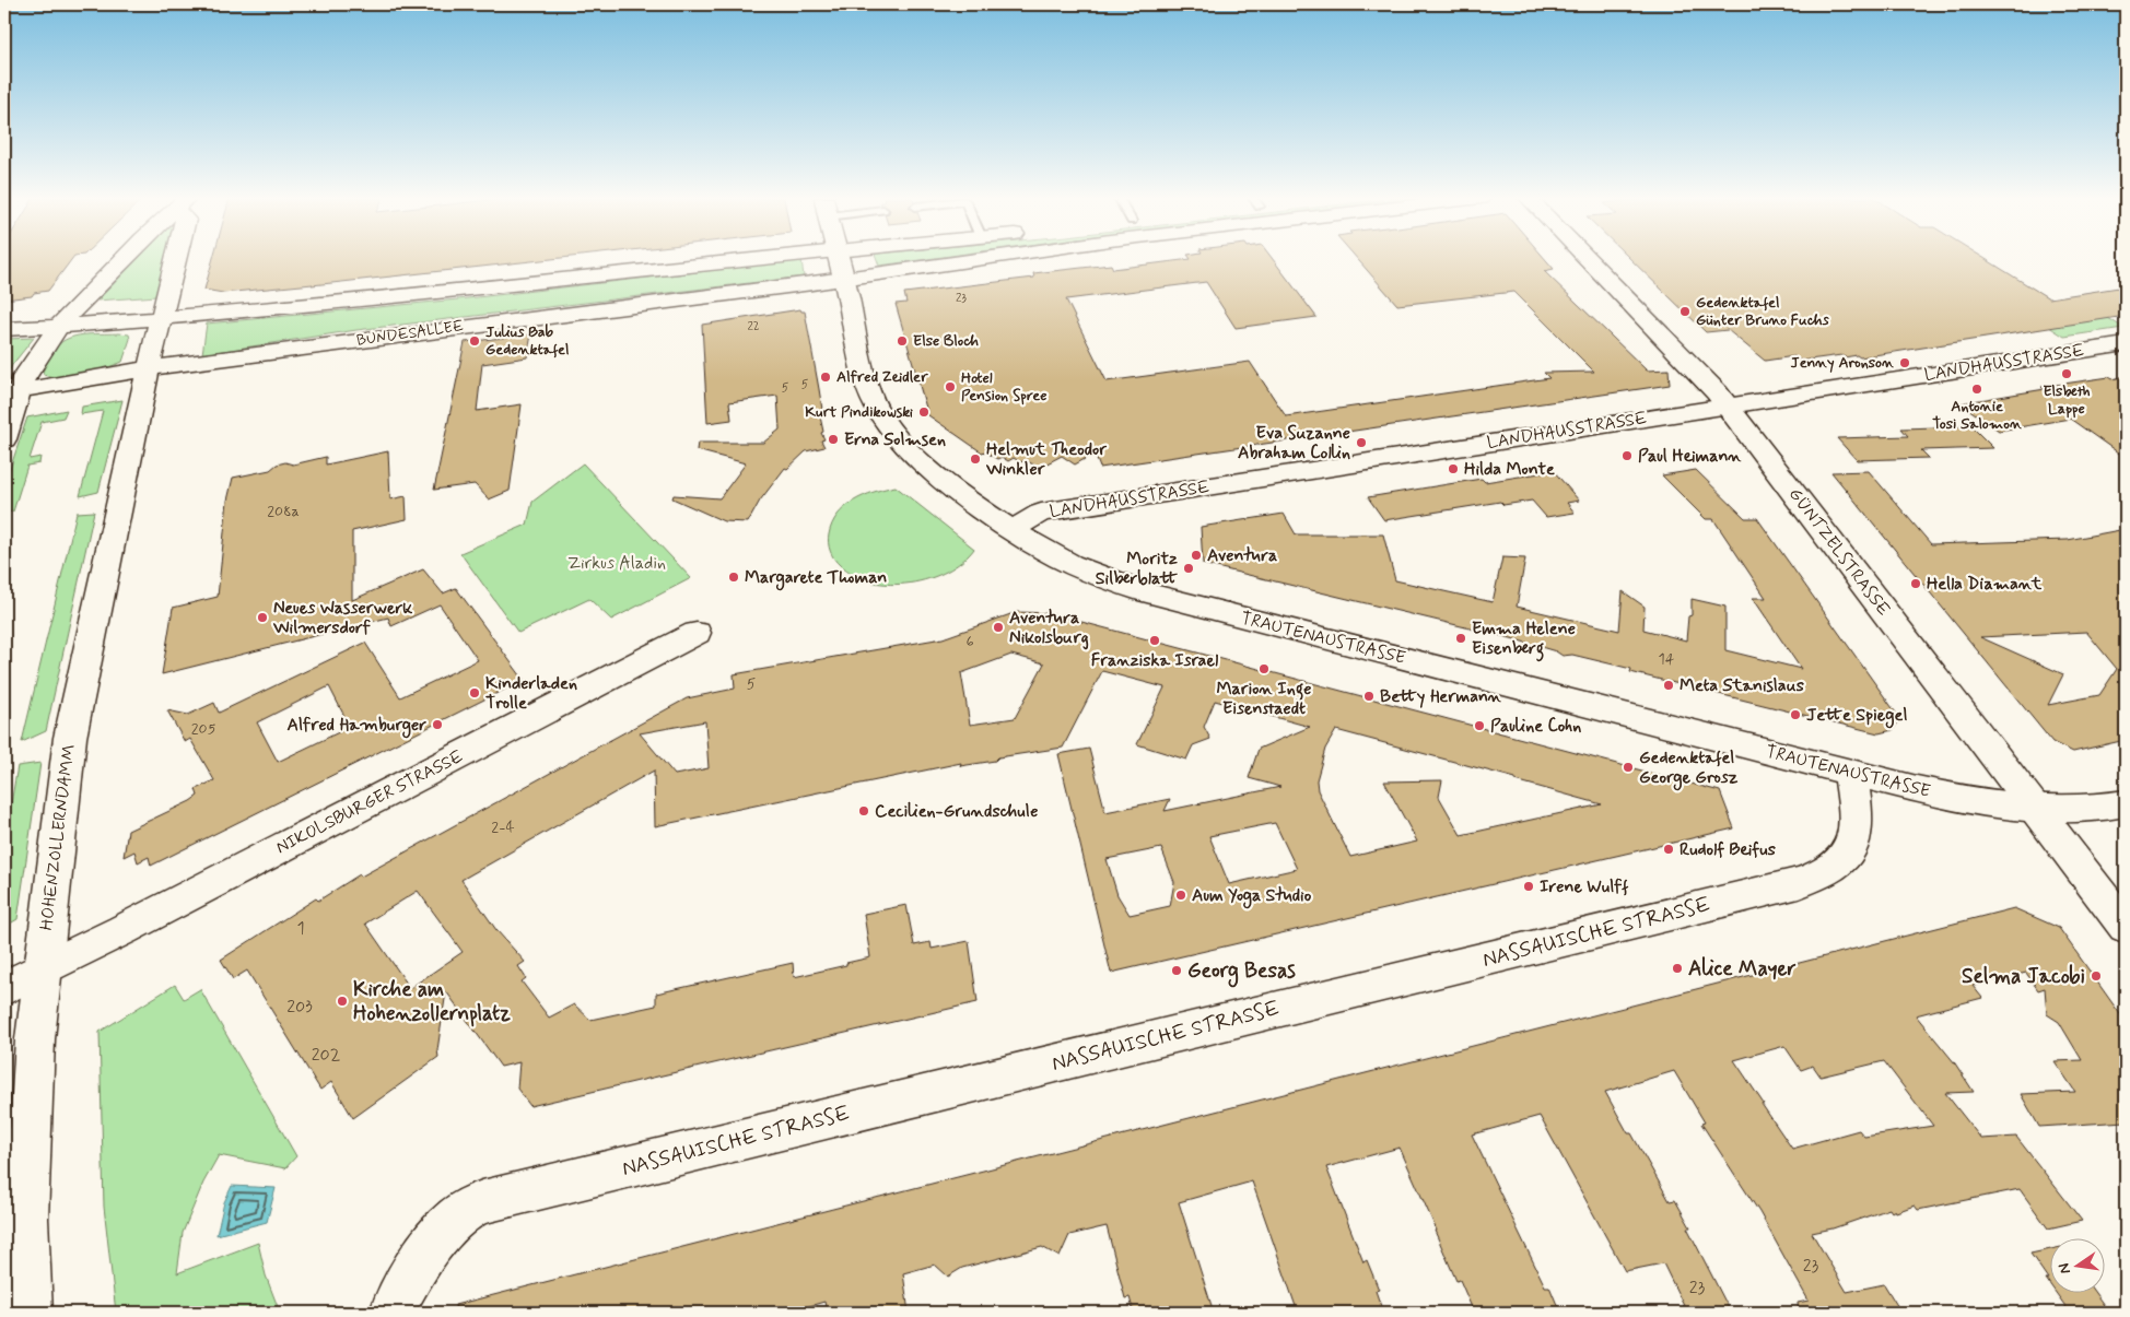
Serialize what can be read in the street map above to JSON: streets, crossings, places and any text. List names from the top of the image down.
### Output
{
  "streets": {
    "street": [
      "BUNDESALLEE",
      "LANDHAUSSTRASSE",
      "GÜNTZELSTRASSE",
      "TRAUTENAUSTRASSE",
      "NIKOLSBURGER STRASSE",
      "HOHENZOLLERNDAMM",
      "NASSAUISCHE STRASSE"
    ]
  },
  "crossings": [
    ["BUNDESALLEE", "TRAUTENAUSTRASSE"],
    ["BUNDESALLEE", "HOHENZOLLERNDAMM"],
    ["LANDHAUSSTRASSE", "GÜNTZELSTRASSE"],
    ["LANDHAUSSTRASSE", "TRAUTENAUSTRASSE"],
    ["GÜNTZELSTRASSE", "TRAUTENAUSTRASSE"],
    ["TRAUTENAUSTRASSE", "NASSAUISCHE STRASSE"],
    ["NIKOLSBURGER STRASSE", "HOHENZOLLERNDAMM"]
  ],
  "parks": ["Zirkus Aladin"],
  "places": [
    "Gedenktafel Günter Bruno Fuchs",
    "Julius Bab Gedenktafel",
    "Else Bloch",
    "Jenny Aronson",
    "Elsbeth Lappe",
    "Alfred Zeidler",
    "Hotel Pension Spree",
    "Antonie Tosi Salomon",
    "Kurt Pindikowski",
    "Erna Solmsen",
    "Eva Suzanne Abraham Collin",
    "Paul Heimann",
    "Helmut Theodor Winkler",
    "Hilda Monte",
    "Aventura",
    "Moritz Silberblatt",
    "Margarete Thoman",
    "Hella Diamant",
    "Neues Wasserwerk Wilmersdorf",
    "Aventura Nikolsburg",
    "Emma Helene Eisenberg",
    "Franziska Israel",
    "Marion Inge Eisenstaedt",
    "Meta Stanislaus",
    "Kinderladen Trolle",
    "Betty Hermann",
    "Jette Spiegel",
    "Alfred Hamburger",
    "Pauline Cohn",
    "Gedenktafel George Grosz",
    "Cecilien-Grundschule",
    "Rudolf Beifus",
    "Irene Wulff",
    "Aum Yoga Studio",
    "Alice Mayer",
    "Georg Besas",
    "Selma Jacobi",
    "Kirche am Hohenzollernplatz"
  ],
  "house_numbers": [
    "23",
    "22",
    "5",
    "5",
    "208a",
    "6",
    "14",
    "5",
    "205",
    "2-4",
    "1",
    "203",
    "202",
    "23",
    "23"
  ],
  "north": "left"
}
